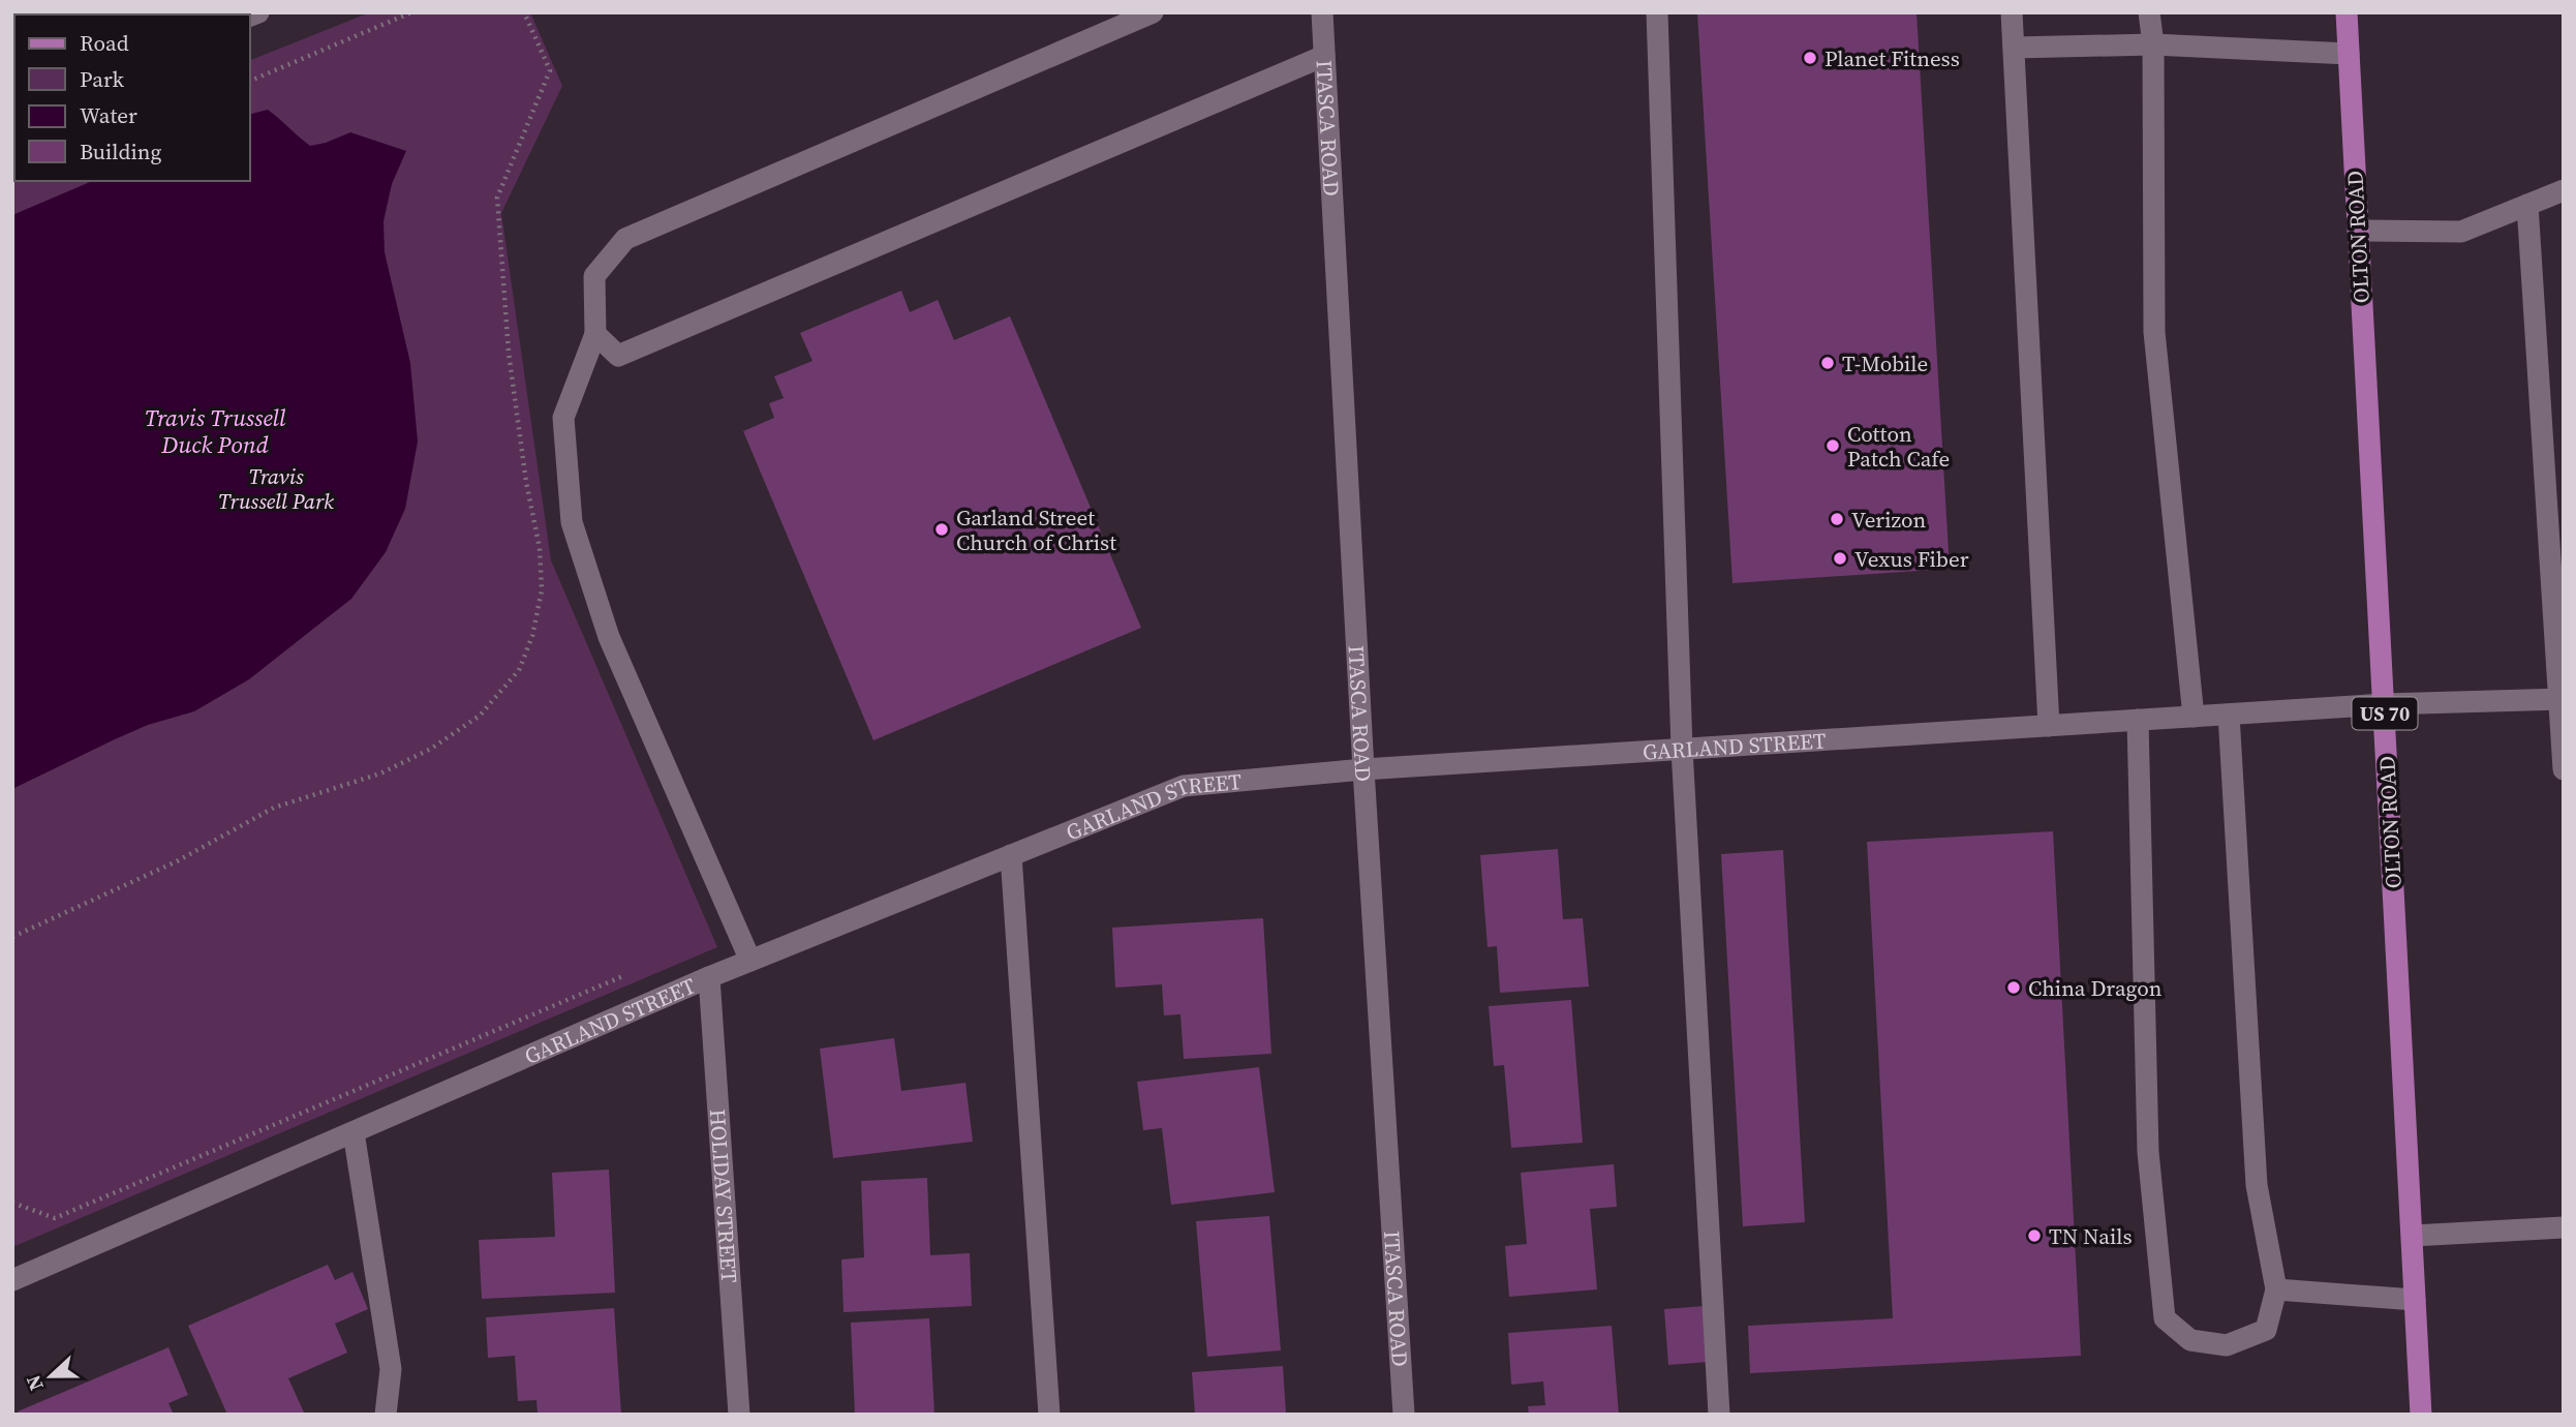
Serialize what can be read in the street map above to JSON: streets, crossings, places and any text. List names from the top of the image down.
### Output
{
  "streets": {
    "main road": ["OLTON ROAD", "US 70"],
    "street": ["ITASCA ROAD", "GARLAND STREET", "HOLIDAY STREET"]
  },
  "crossings": [
    ["ITASCA ROAD", "GARLAND STREET"],
    ["OLTON ROAD", "GARLAND STREET"],
    ["GARLAND STREET", "HOLIDAY STREET"]
  ],
  "water": ["Travis Trussell Duck Pond"],
  "parks": ["Travis Trussell Park"],
  "places": [
    "Planet Fitness",
    "T-Mobile",
    "Cotton Patch Cafe",
    "Verizon",
    "Garland Street Church of Christ",
    "Vexus Fiber",
    "China Dragon",
    "TN Nails"
  ],
  "legend": [
    "Road",
    "Park",
    "Water",
    "Building"
  ],
  "north": "left"
}
